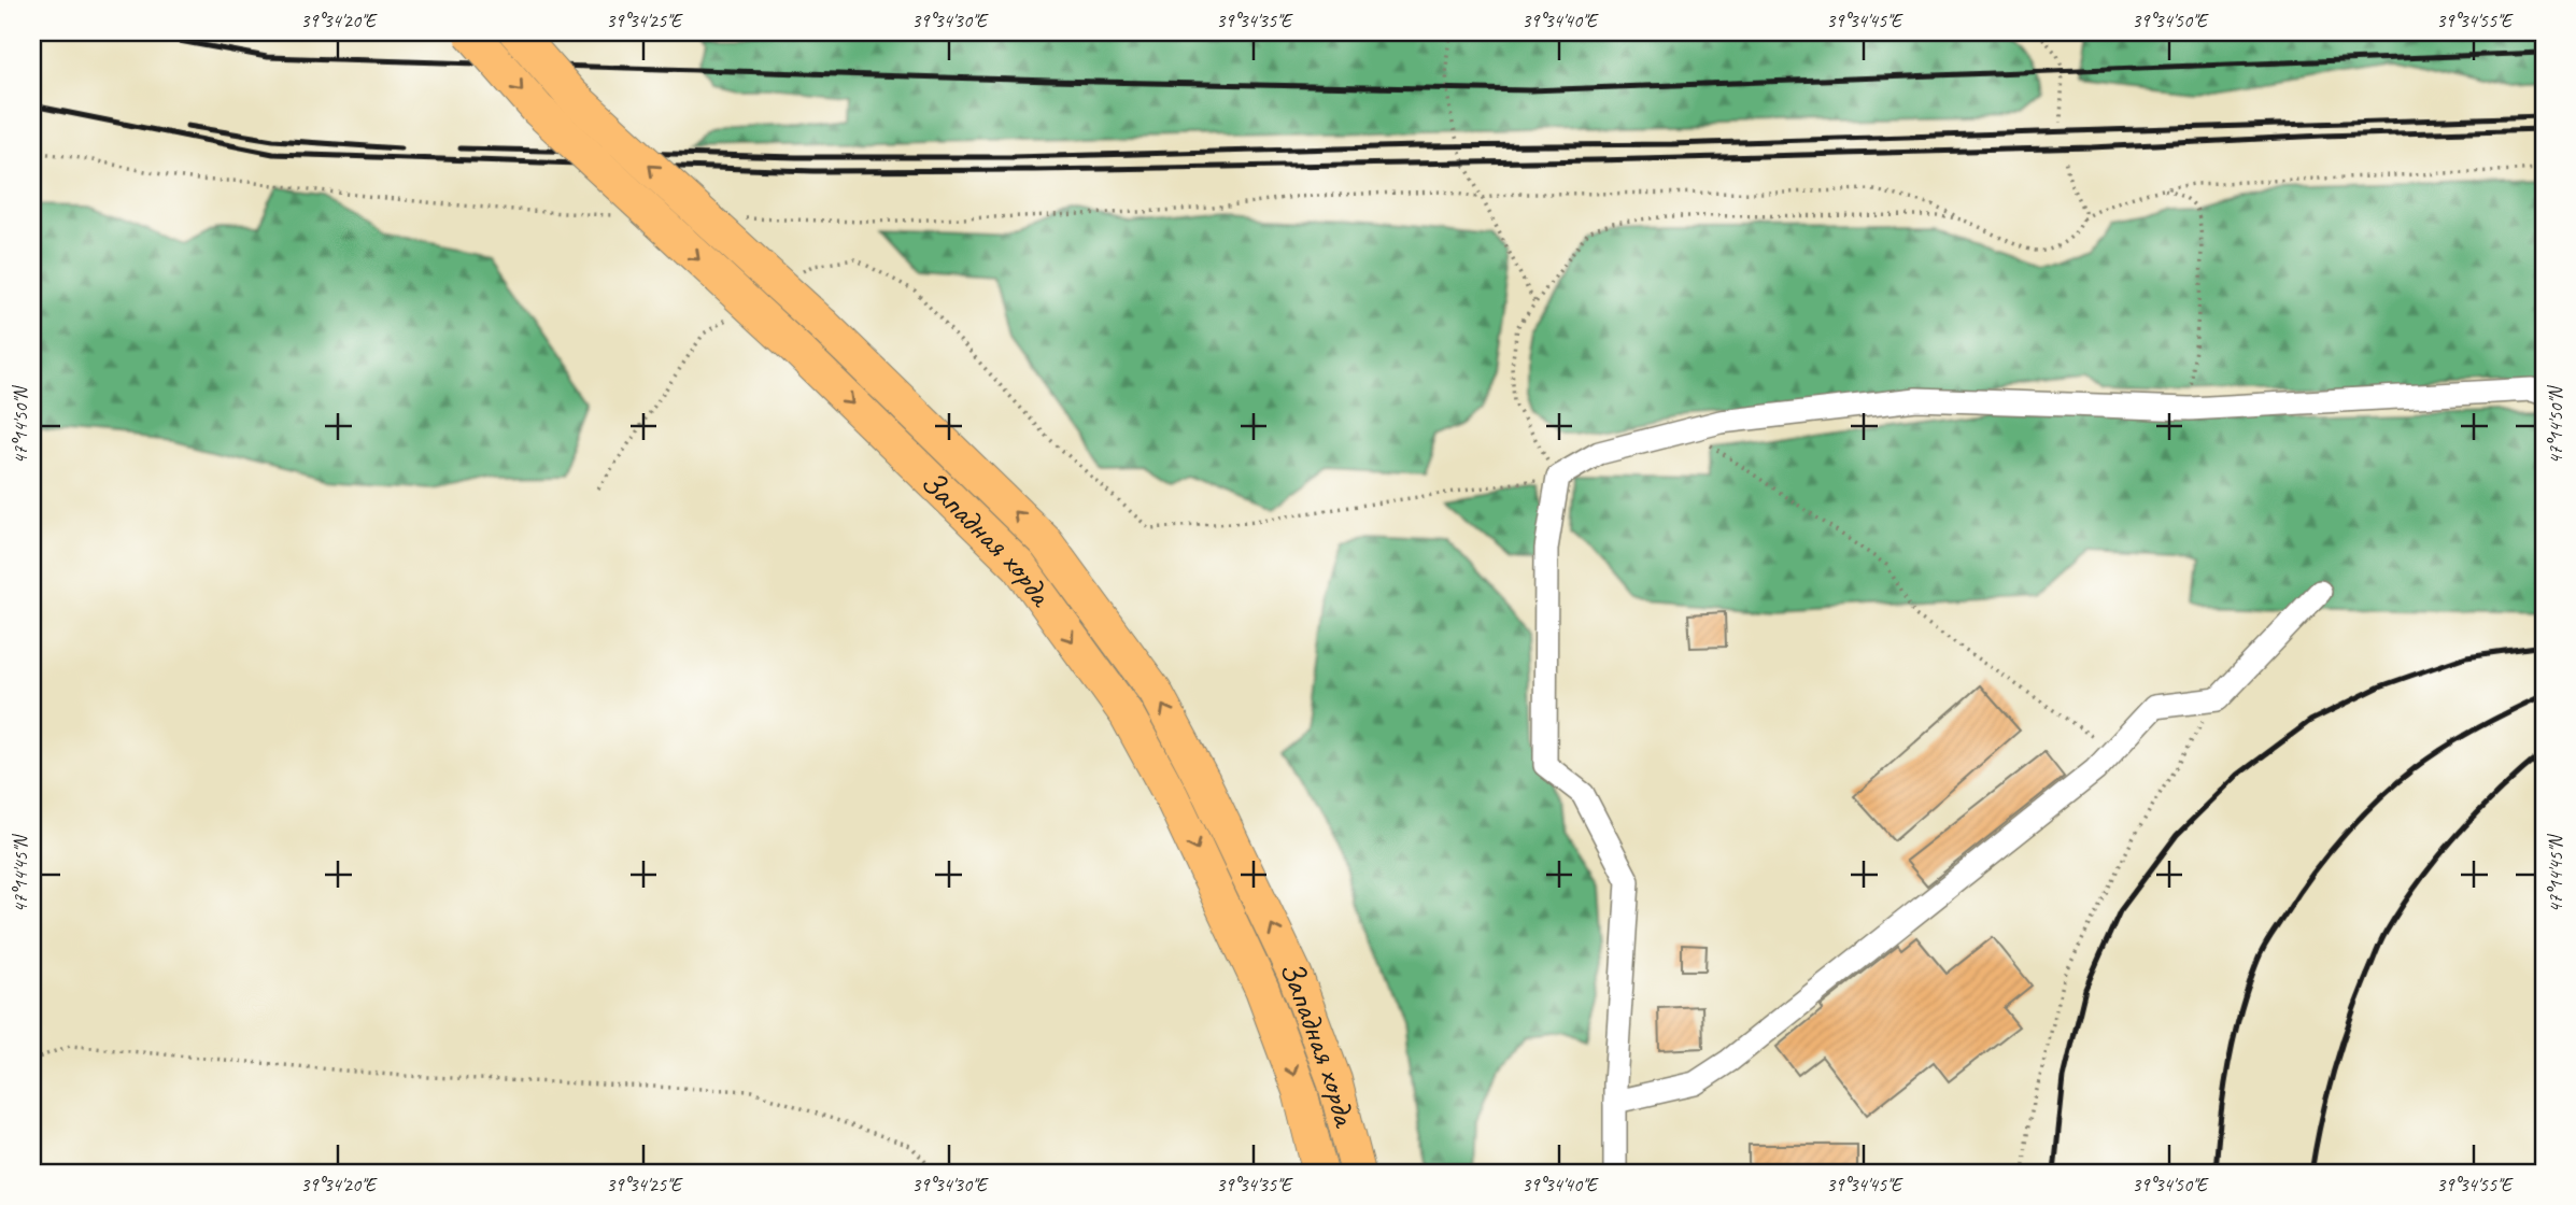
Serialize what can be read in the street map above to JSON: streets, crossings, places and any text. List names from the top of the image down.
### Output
{
  "streets": {
    "highway": ["Западная хорда"]
  },
  "coordinates": [
    "39°34'20\"E",
    "39°34'25\"E",
    "39°34'30\"E",
    "39°34'35\"E",
    "39°34'40\"E",
    "39°34'45\"E",
    "39°34'50\"E",
    "39°34'55\"E",
    "47°14'50\"N",
    "47°14'45\"N"
  ]
}
